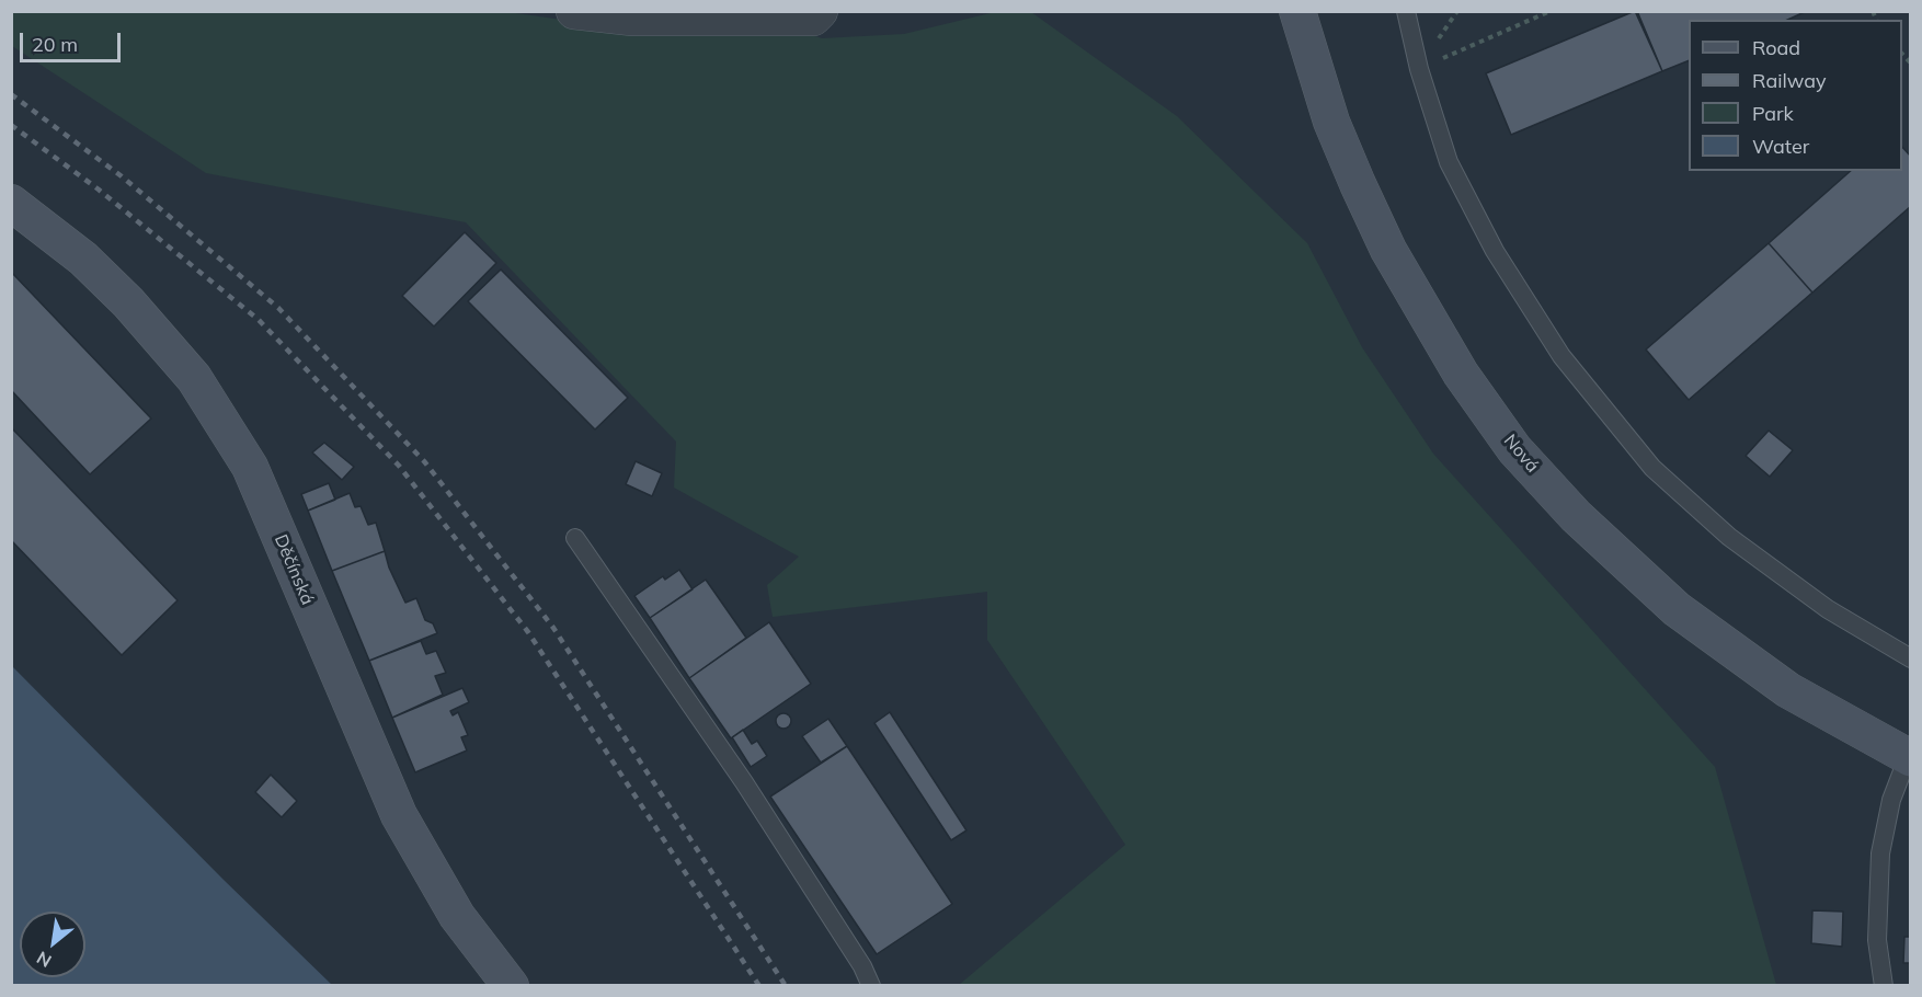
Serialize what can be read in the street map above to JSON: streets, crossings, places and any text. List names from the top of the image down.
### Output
{
  "streets": {
    "street": ["Nová", "Děčínská"]
  },
  "legend": [
    "Road",
    "Railway",
    "Park",
    "Water"
  ],
  "scale_bar": "20 m",
  "north": "bottom left"
}
